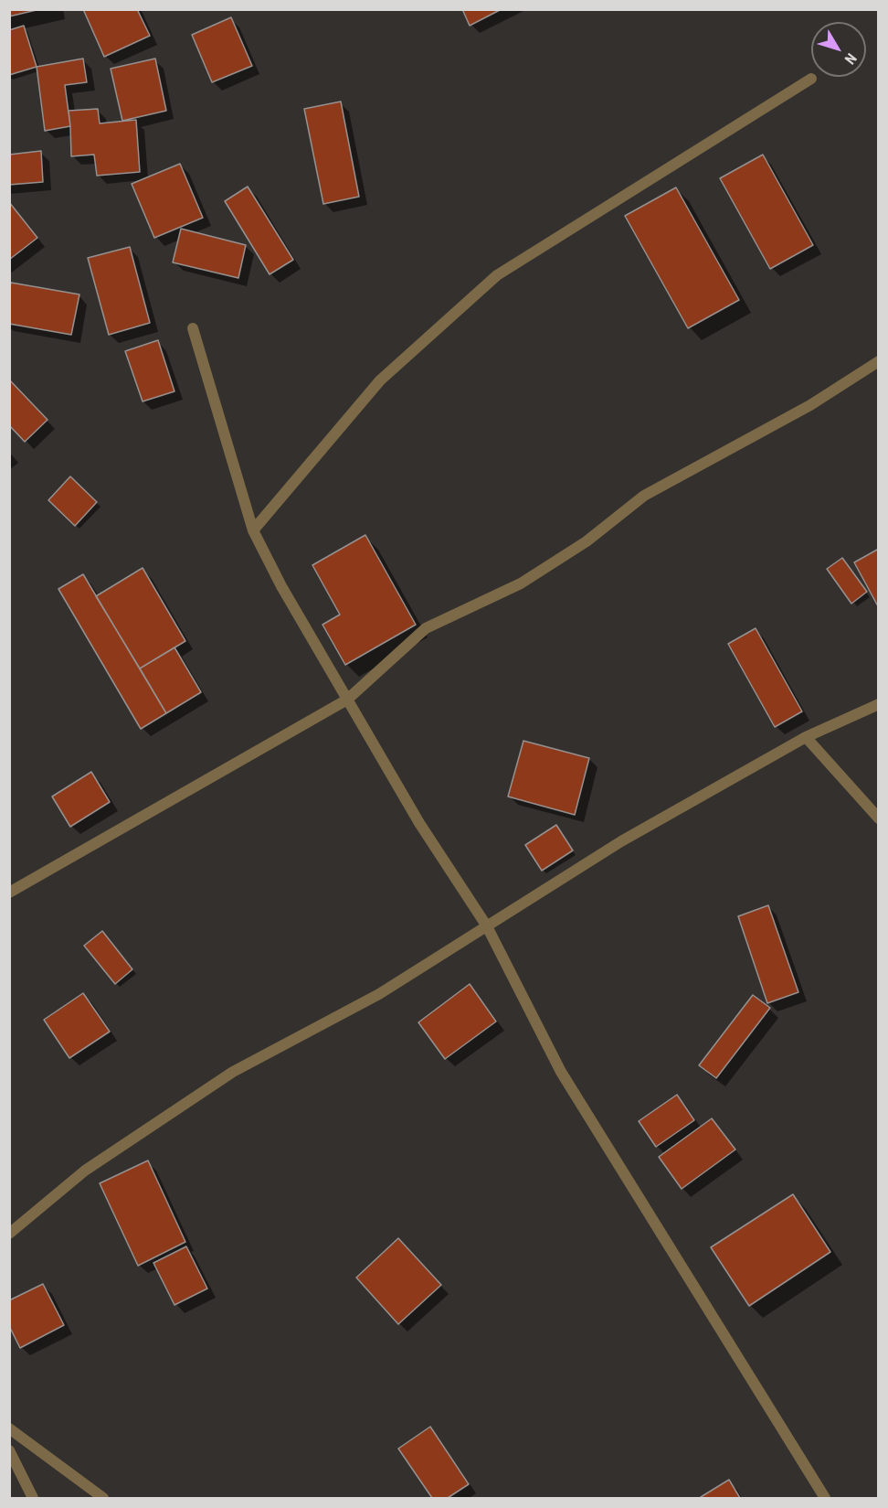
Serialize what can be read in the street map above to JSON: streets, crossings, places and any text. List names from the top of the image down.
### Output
{
  "north": "bottom right"
}
